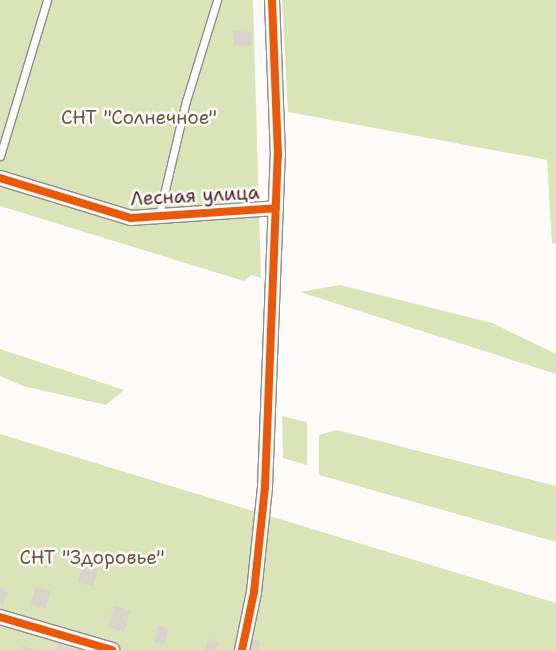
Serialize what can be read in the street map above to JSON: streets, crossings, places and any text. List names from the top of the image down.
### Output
{
  "streets": {
    "street": ["Лесная улица"]
  },
  "parks": ["СНТ \"Солнечное\"", "СНТ \"Здоровье\""]
}
